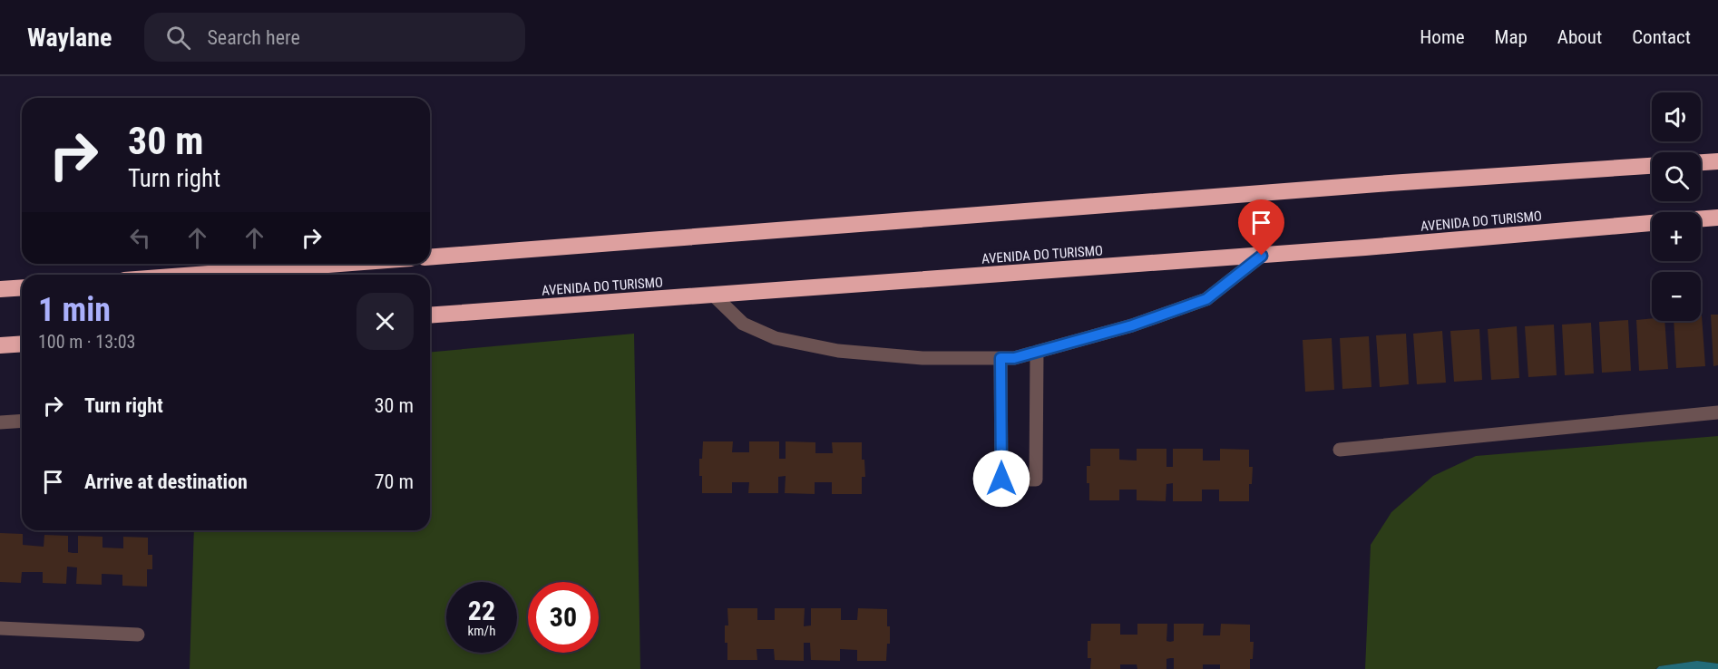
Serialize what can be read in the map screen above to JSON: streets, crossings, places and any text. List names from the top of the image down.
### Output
{
  "streets": {
    "highway": ["AVENIDA DO TURISMO"]
  },
  "page": {
    "header": "Waylane",
    "search": "Search here",
    "nav": [
      "Home",
      "Map",
      "About",
      "Contact"
    ],
    "map_buttons": ["+", "−"],
    "turn": ["30 m", "Turn right"],
    "heading": ["1 min", "100 m · 13:03"],
    "list": [
      {
        "name": "Turn right",
        "value": "30 m"
      },
      {
        "name": "Arrive at destination",
        "value": "70 m"
      }
    ],
    "speed": "22 km/h",
    "limit": "30"
  }
}
